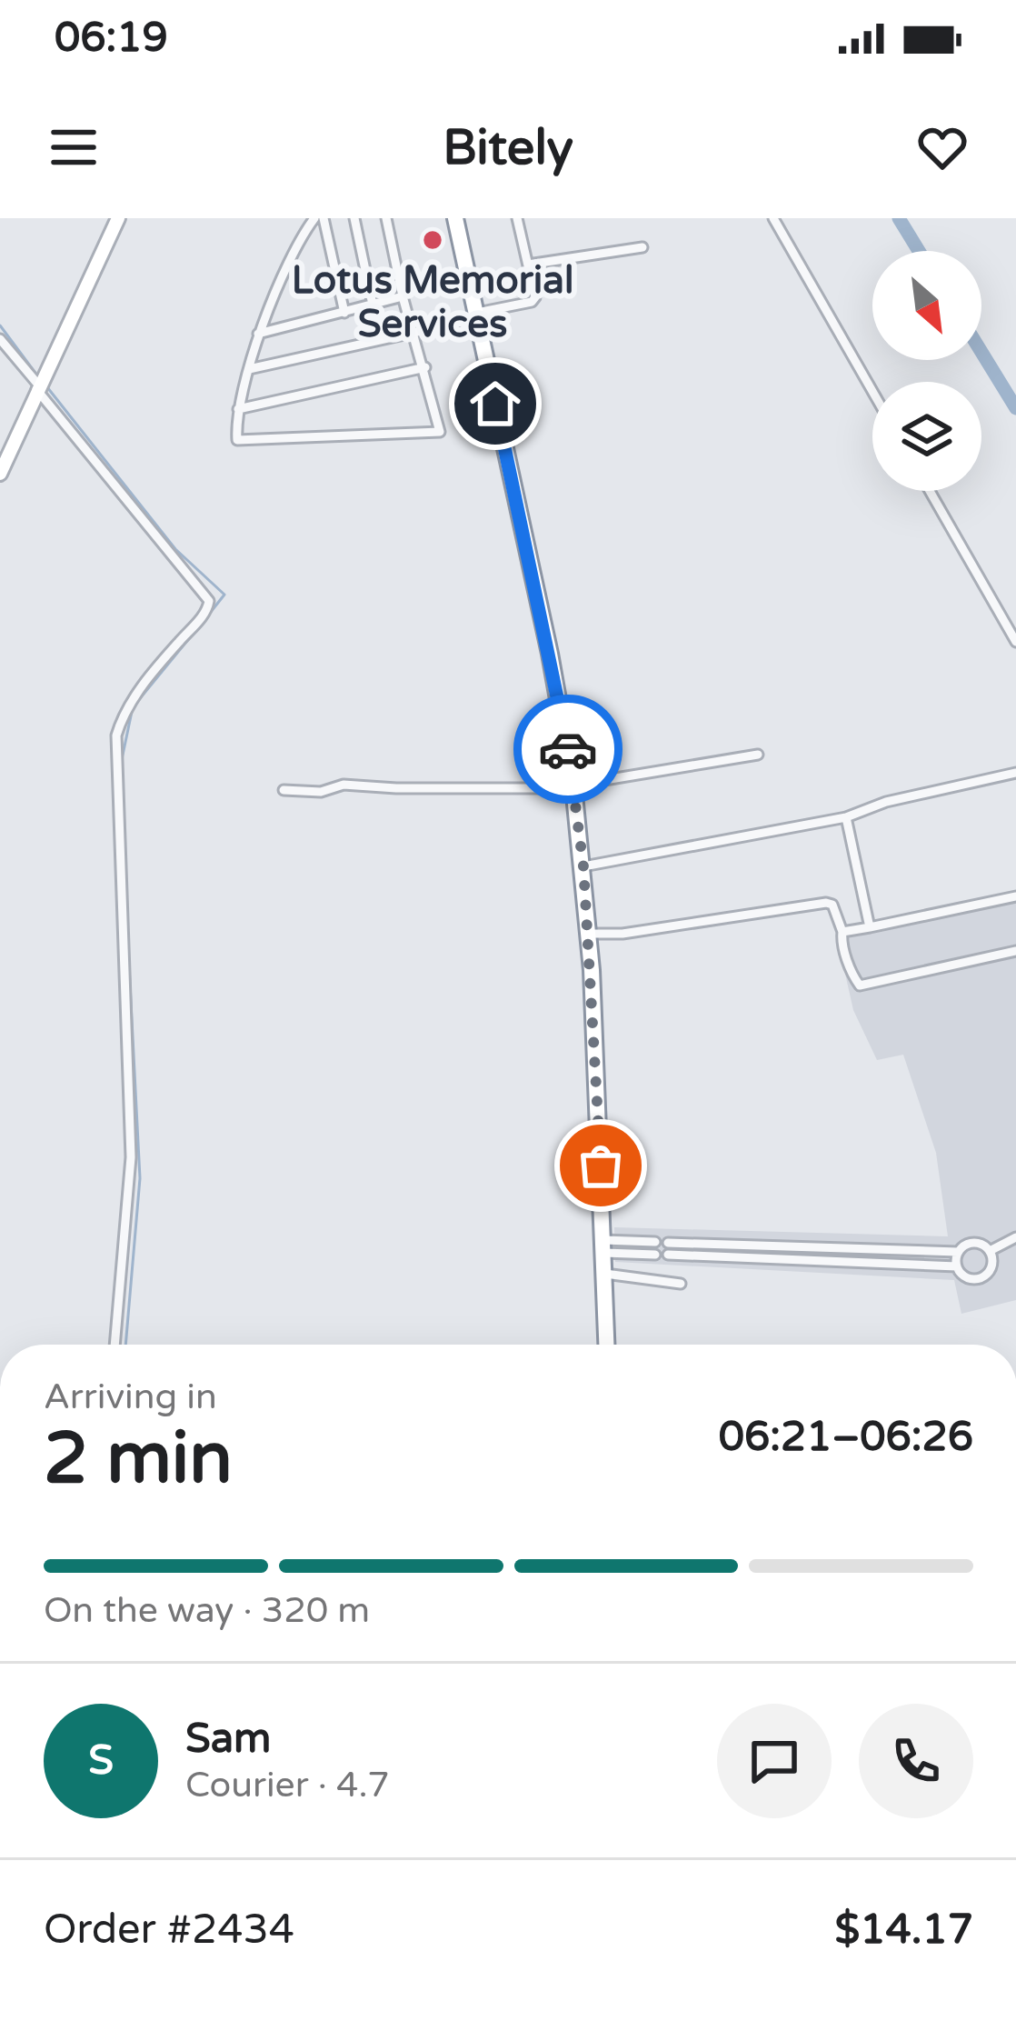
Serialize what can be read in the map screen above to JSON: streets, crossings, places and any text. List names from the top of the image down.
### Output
{
  "places": ["Lotus Memorial Services"],
  "north": "bottom right",
  "page": {
    "status": "06:19",
    "header": "Bitely",
    "heading": ["2 min", "Arriving in", "06:21–06:26"],
    "panel": [
      "Sam",
      "Courier · 4.7",
      "Order #2434",
      "$14.17"
    ],
    "bar": "On the way · 320 m",
    "round": "S"
  }
}
